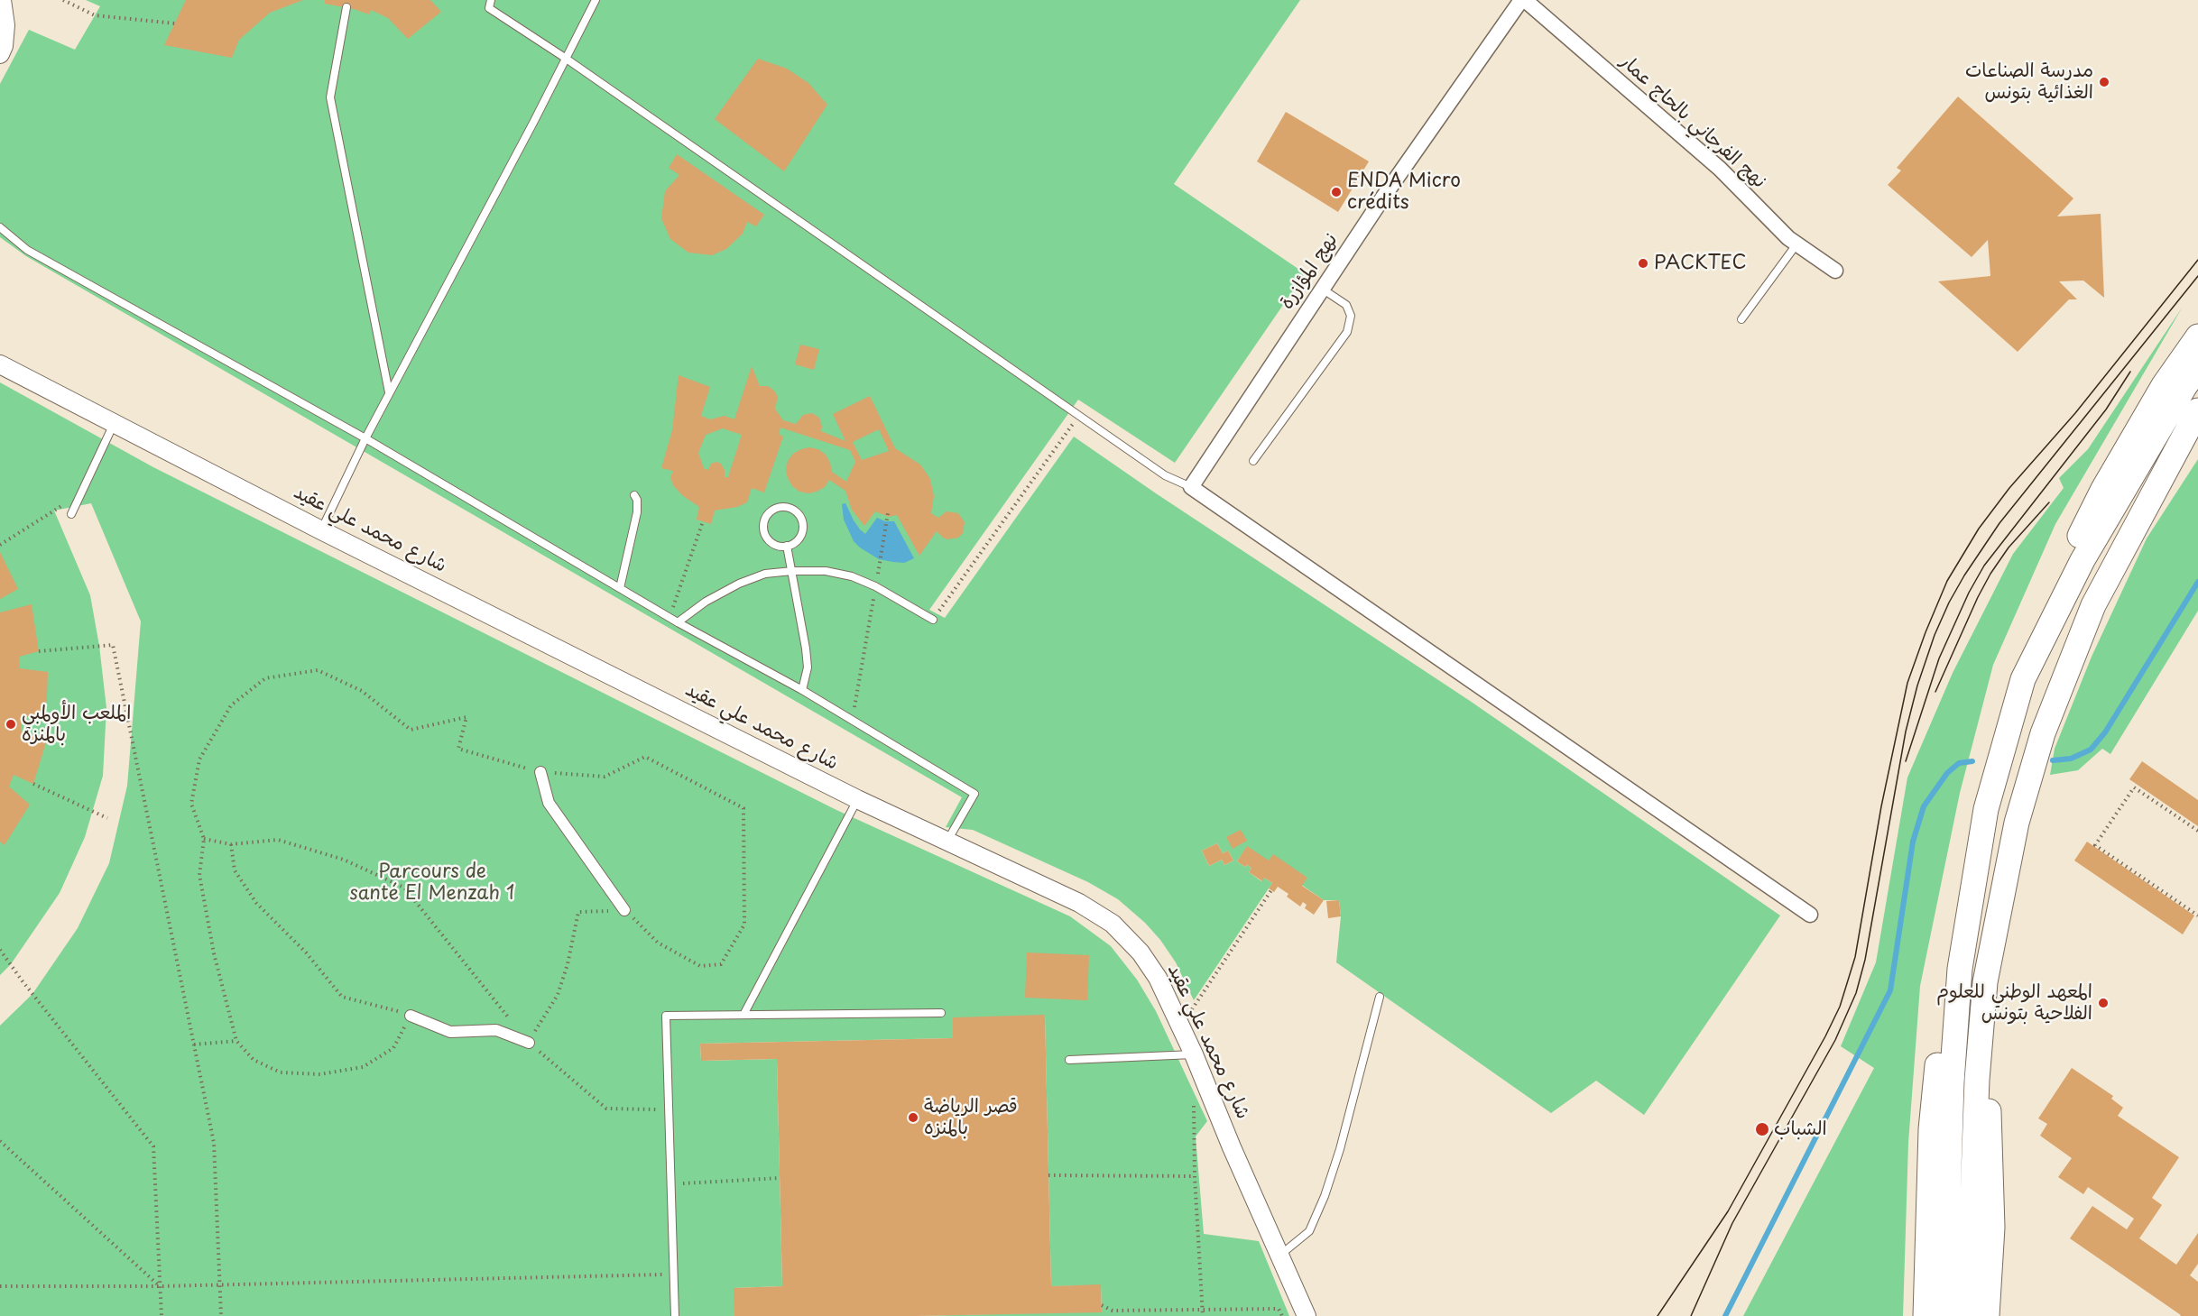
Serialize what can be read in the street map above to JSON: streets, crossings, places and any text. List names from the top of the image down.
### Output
{
  "streets": {
    "street": ["نهج الفرجاني بالحاج عمار", "نهج المؤازرة", "شارع محمد علي عقيد"]
  },
  "crossings": [
    ["نهج الفرجاني بالحاج عمار", "نهج المؤازرة"]
  ],
  "parks": ["Parcours de santé El Menzah 1"],
  "places": [
    "مدرسة الصناعات الغذائية بتونس",
    "ENDA Micro crédits",
    "PACKTEC",
    "الملعب الأولمبي بالمنزه",
    "المعهد الوطني للعلوم الفلاحية بتونس",
    "قصر الرياضة بالمنزه",
    "الشباب"
  ]
}
